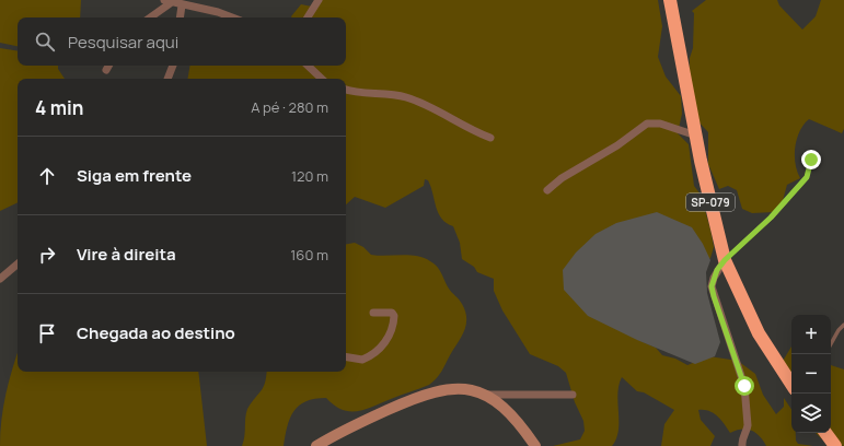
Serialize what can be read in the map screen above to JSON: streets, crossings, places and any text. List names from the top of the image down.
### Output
{
  "streets": {
    "highway": ["SP-079"]
  },
  "page": {
    "search": "Pesquisar aqui",
    "heading": ["4 min", "A pé · 280 m"],
    "list": [
      ["Siga em frente", "120 m"],
      ["Vire à direita", "160 m"],
      "Chegada ao destino"
    ],
    "map_buttons": ["+", "−"]
  }
}
